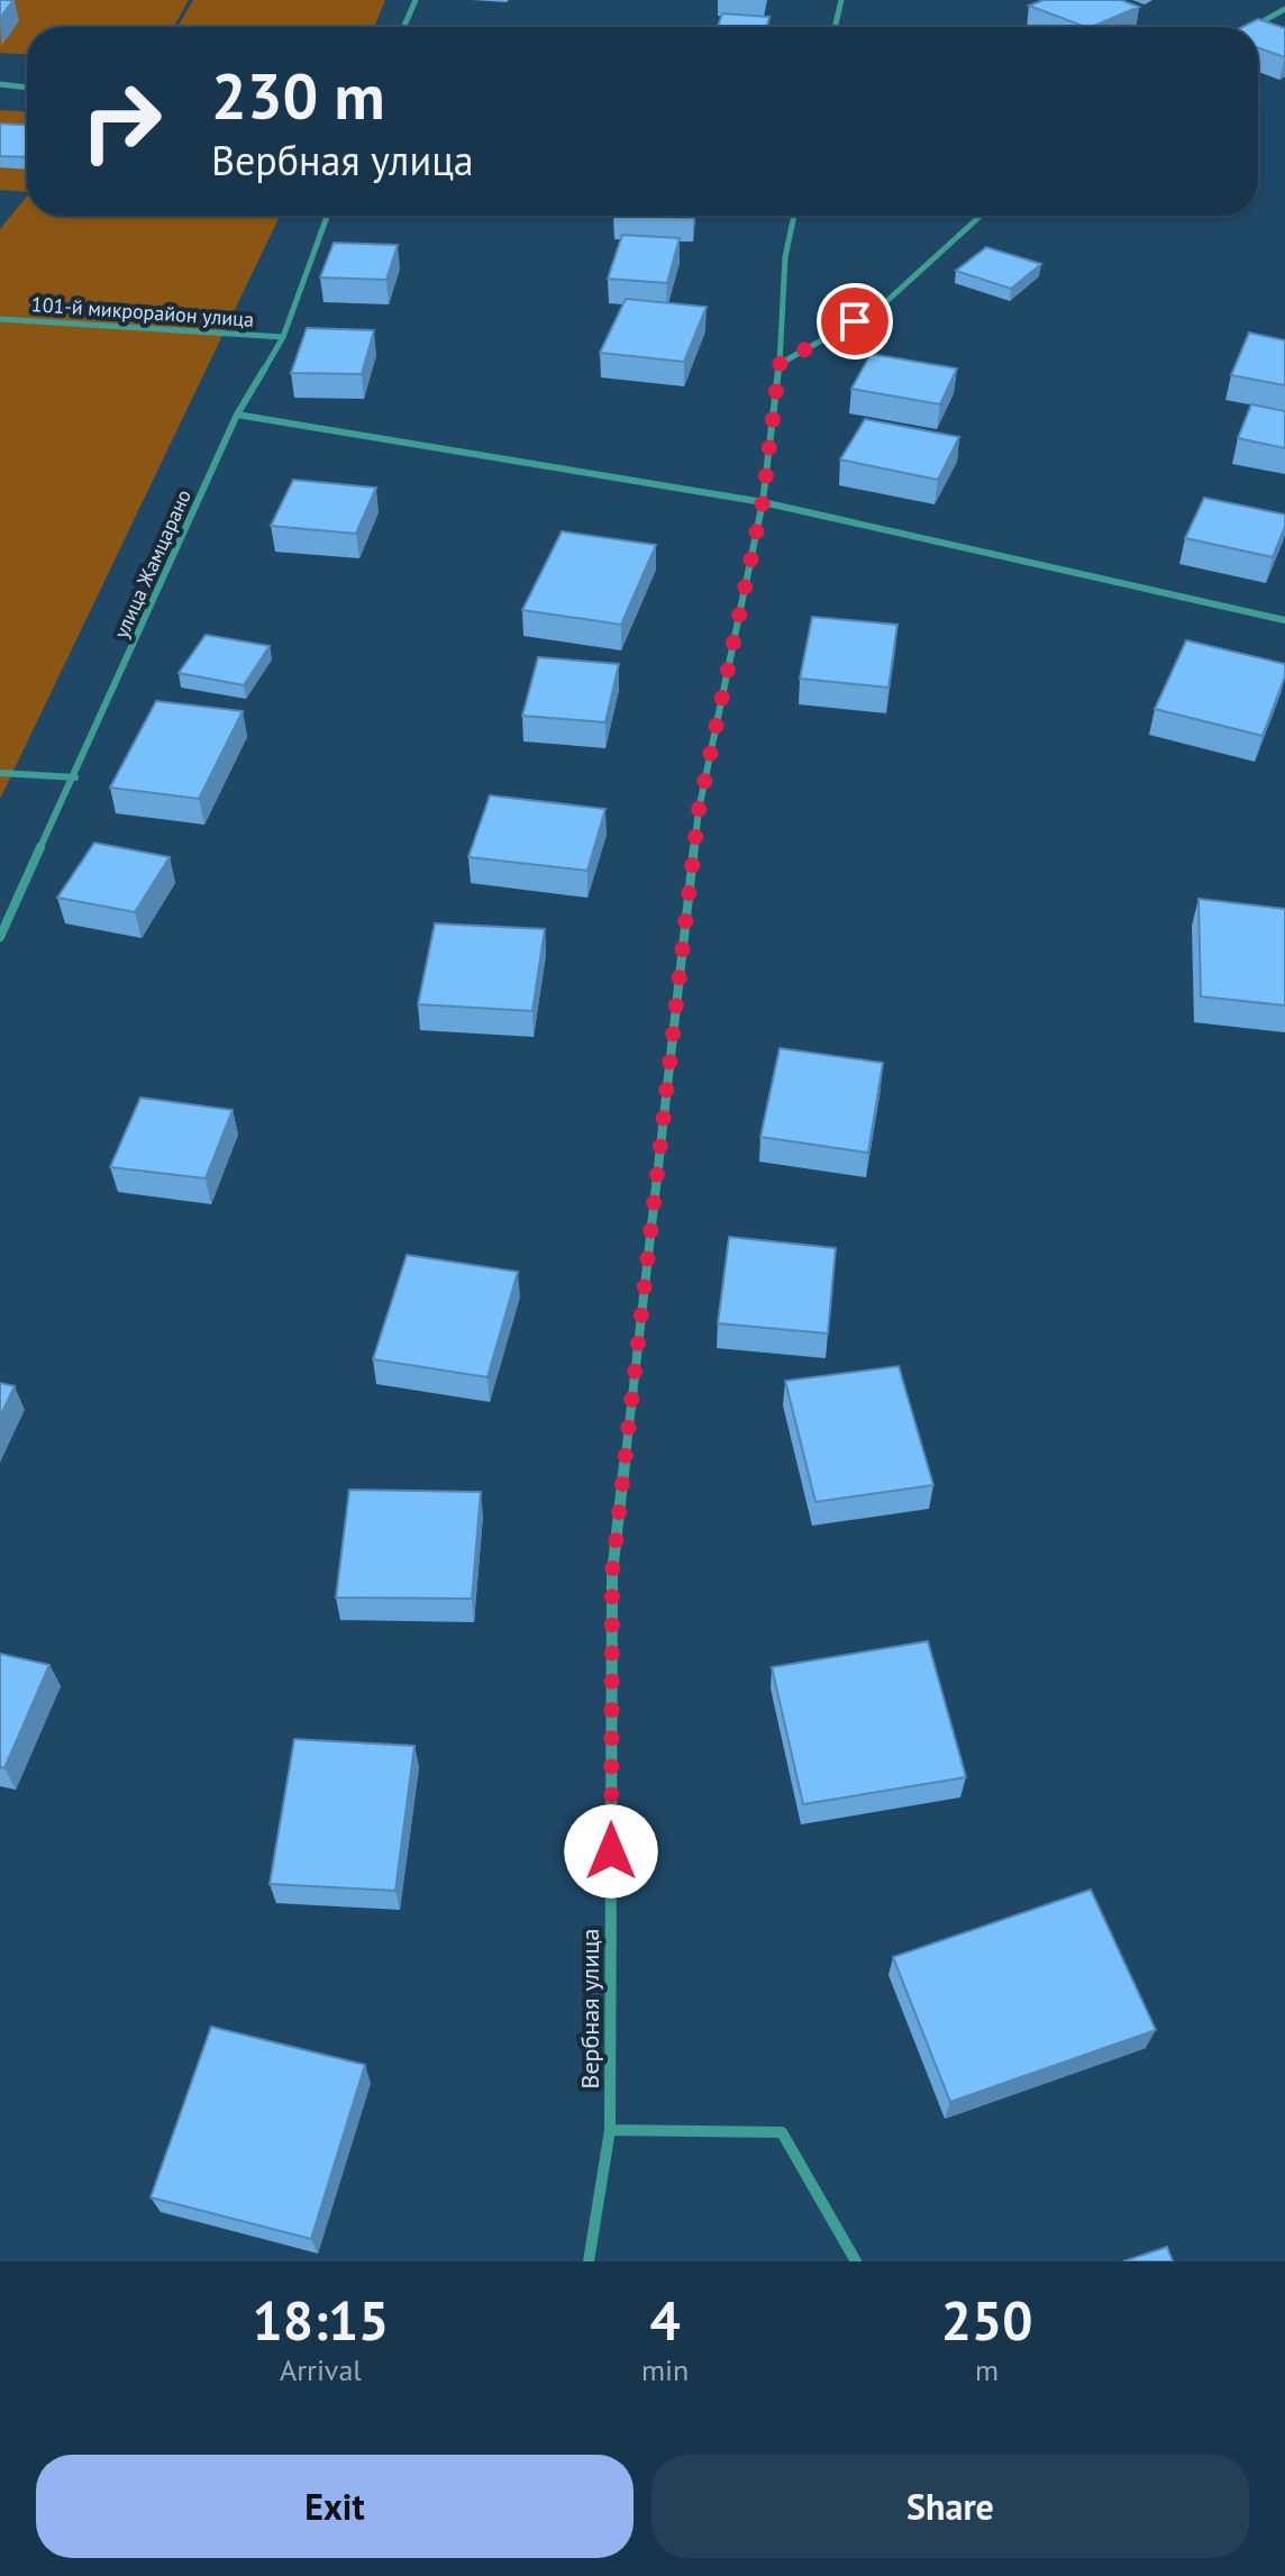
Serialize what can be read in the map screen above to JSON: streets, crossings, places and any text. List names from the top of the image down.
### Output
{
  "streets": {
    "street": ["101-й микрорайон улица", "улица Жамцарано", "Вербная улица"]
  },
  "crossings": [
    ["101-й микрорайон улица", "улица Жамцарано"]
  ],
  "page": {
    "turn": ["230 m", "Вербная улица"],
    "eta": [
      "18:15",
      "Arrival",
      "4",
      "min",
      "250",
      "m"
    ],
    "buttons": ["Exit", "Share"]
  }
}
